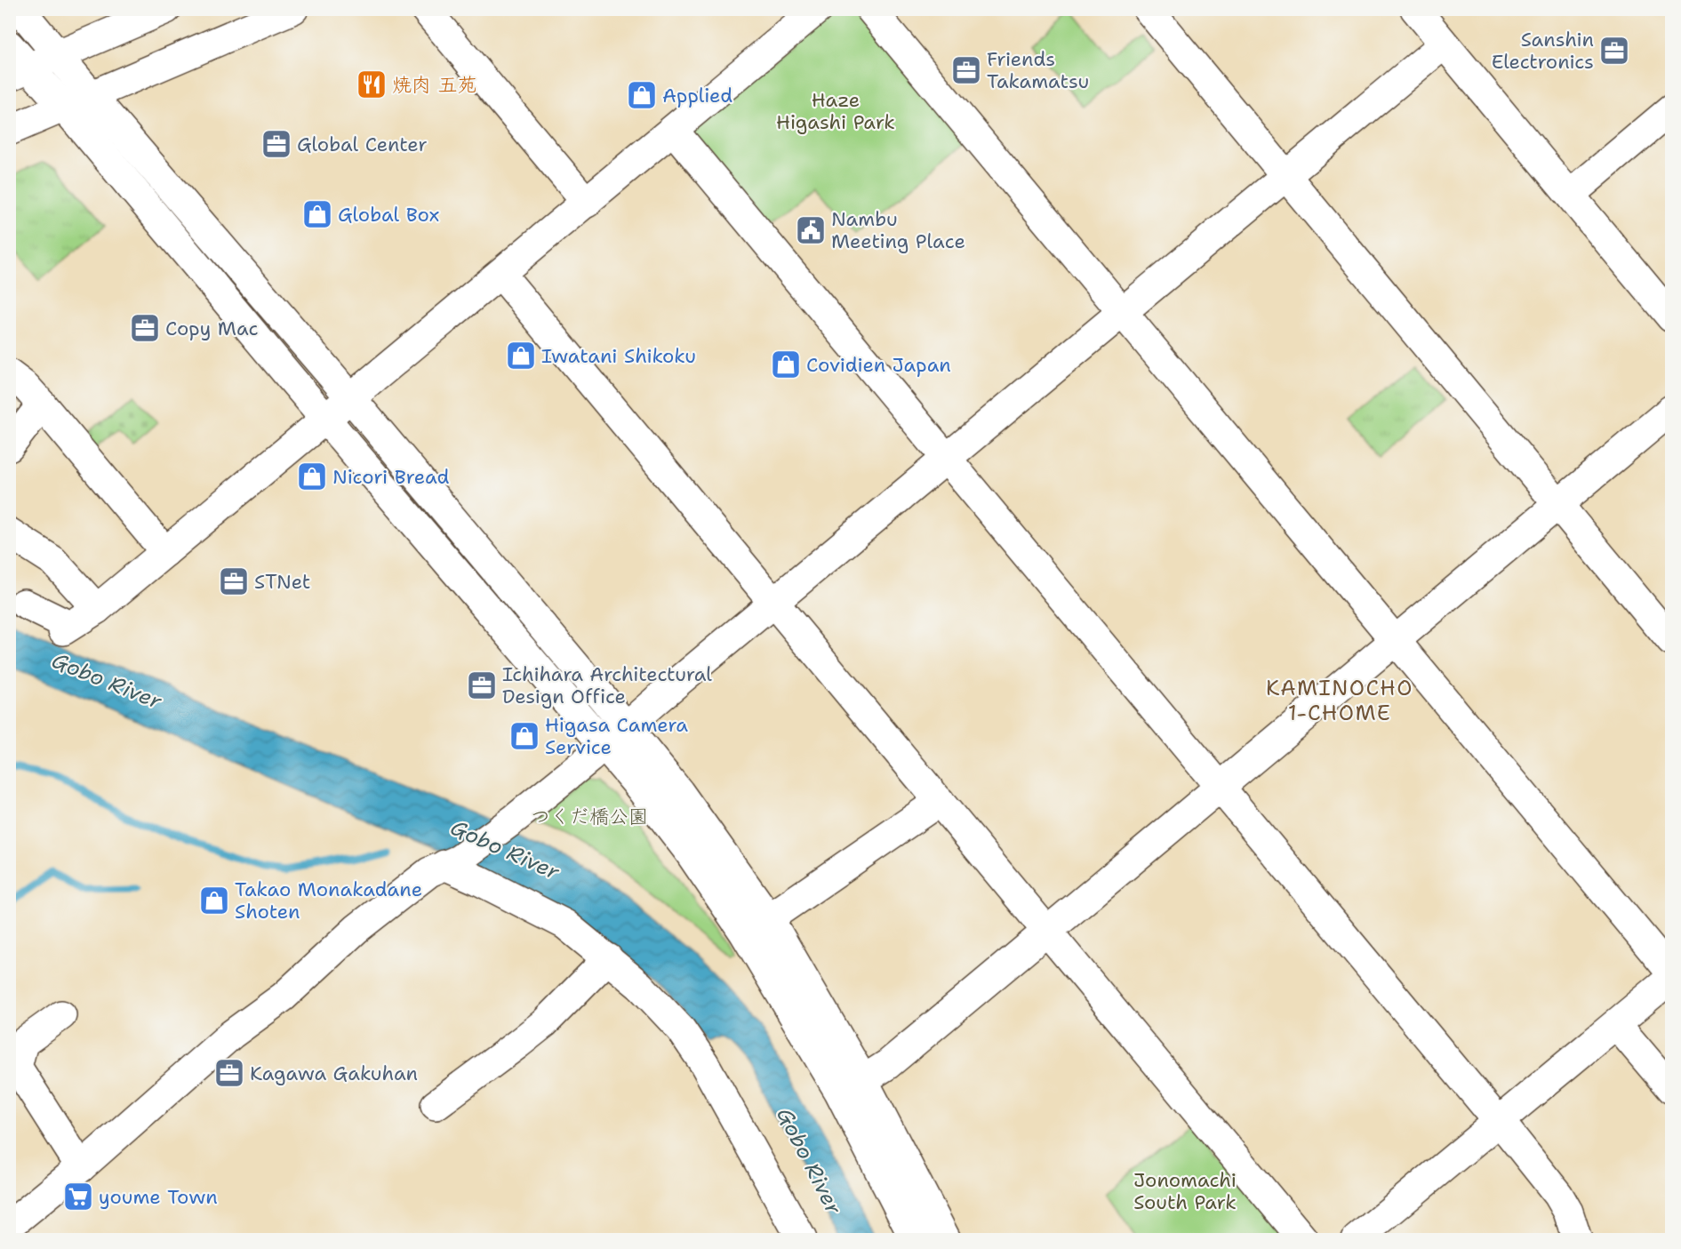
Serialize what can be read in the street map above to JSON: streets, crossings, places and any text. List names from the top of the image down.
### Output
{
  "districts": ["KAMINOCHO 1-CHOME"],
  "water": ["Gobo River"],
  "parks": ["Haze Higashi Park", "つくだ橋公園", "Jonomachi South Park"],
  "places": {
    "office": [
      "Sanshin Electronics",
      "Friends Takamatsu",
      "Global Center",
      "Copy Mac",
      "STNet",
      "Ichihara Architectural Design Office",
      "Kagawa Gakuhan"
    ],
    "restaurant": ["焼肉 五苑"],
    "shop": [
      "Applied",
      "Global Box",
      "Iwatani Shikoku",
      "Covidien Japan",
      "Nicori Bread",
      "Higasa Camera Service",
      "Takao Monakadane Shoten"
    ],
    "public building": ["Nambu Meeting Place"],
    "supermarket": ["youme Town"]
  }
}
